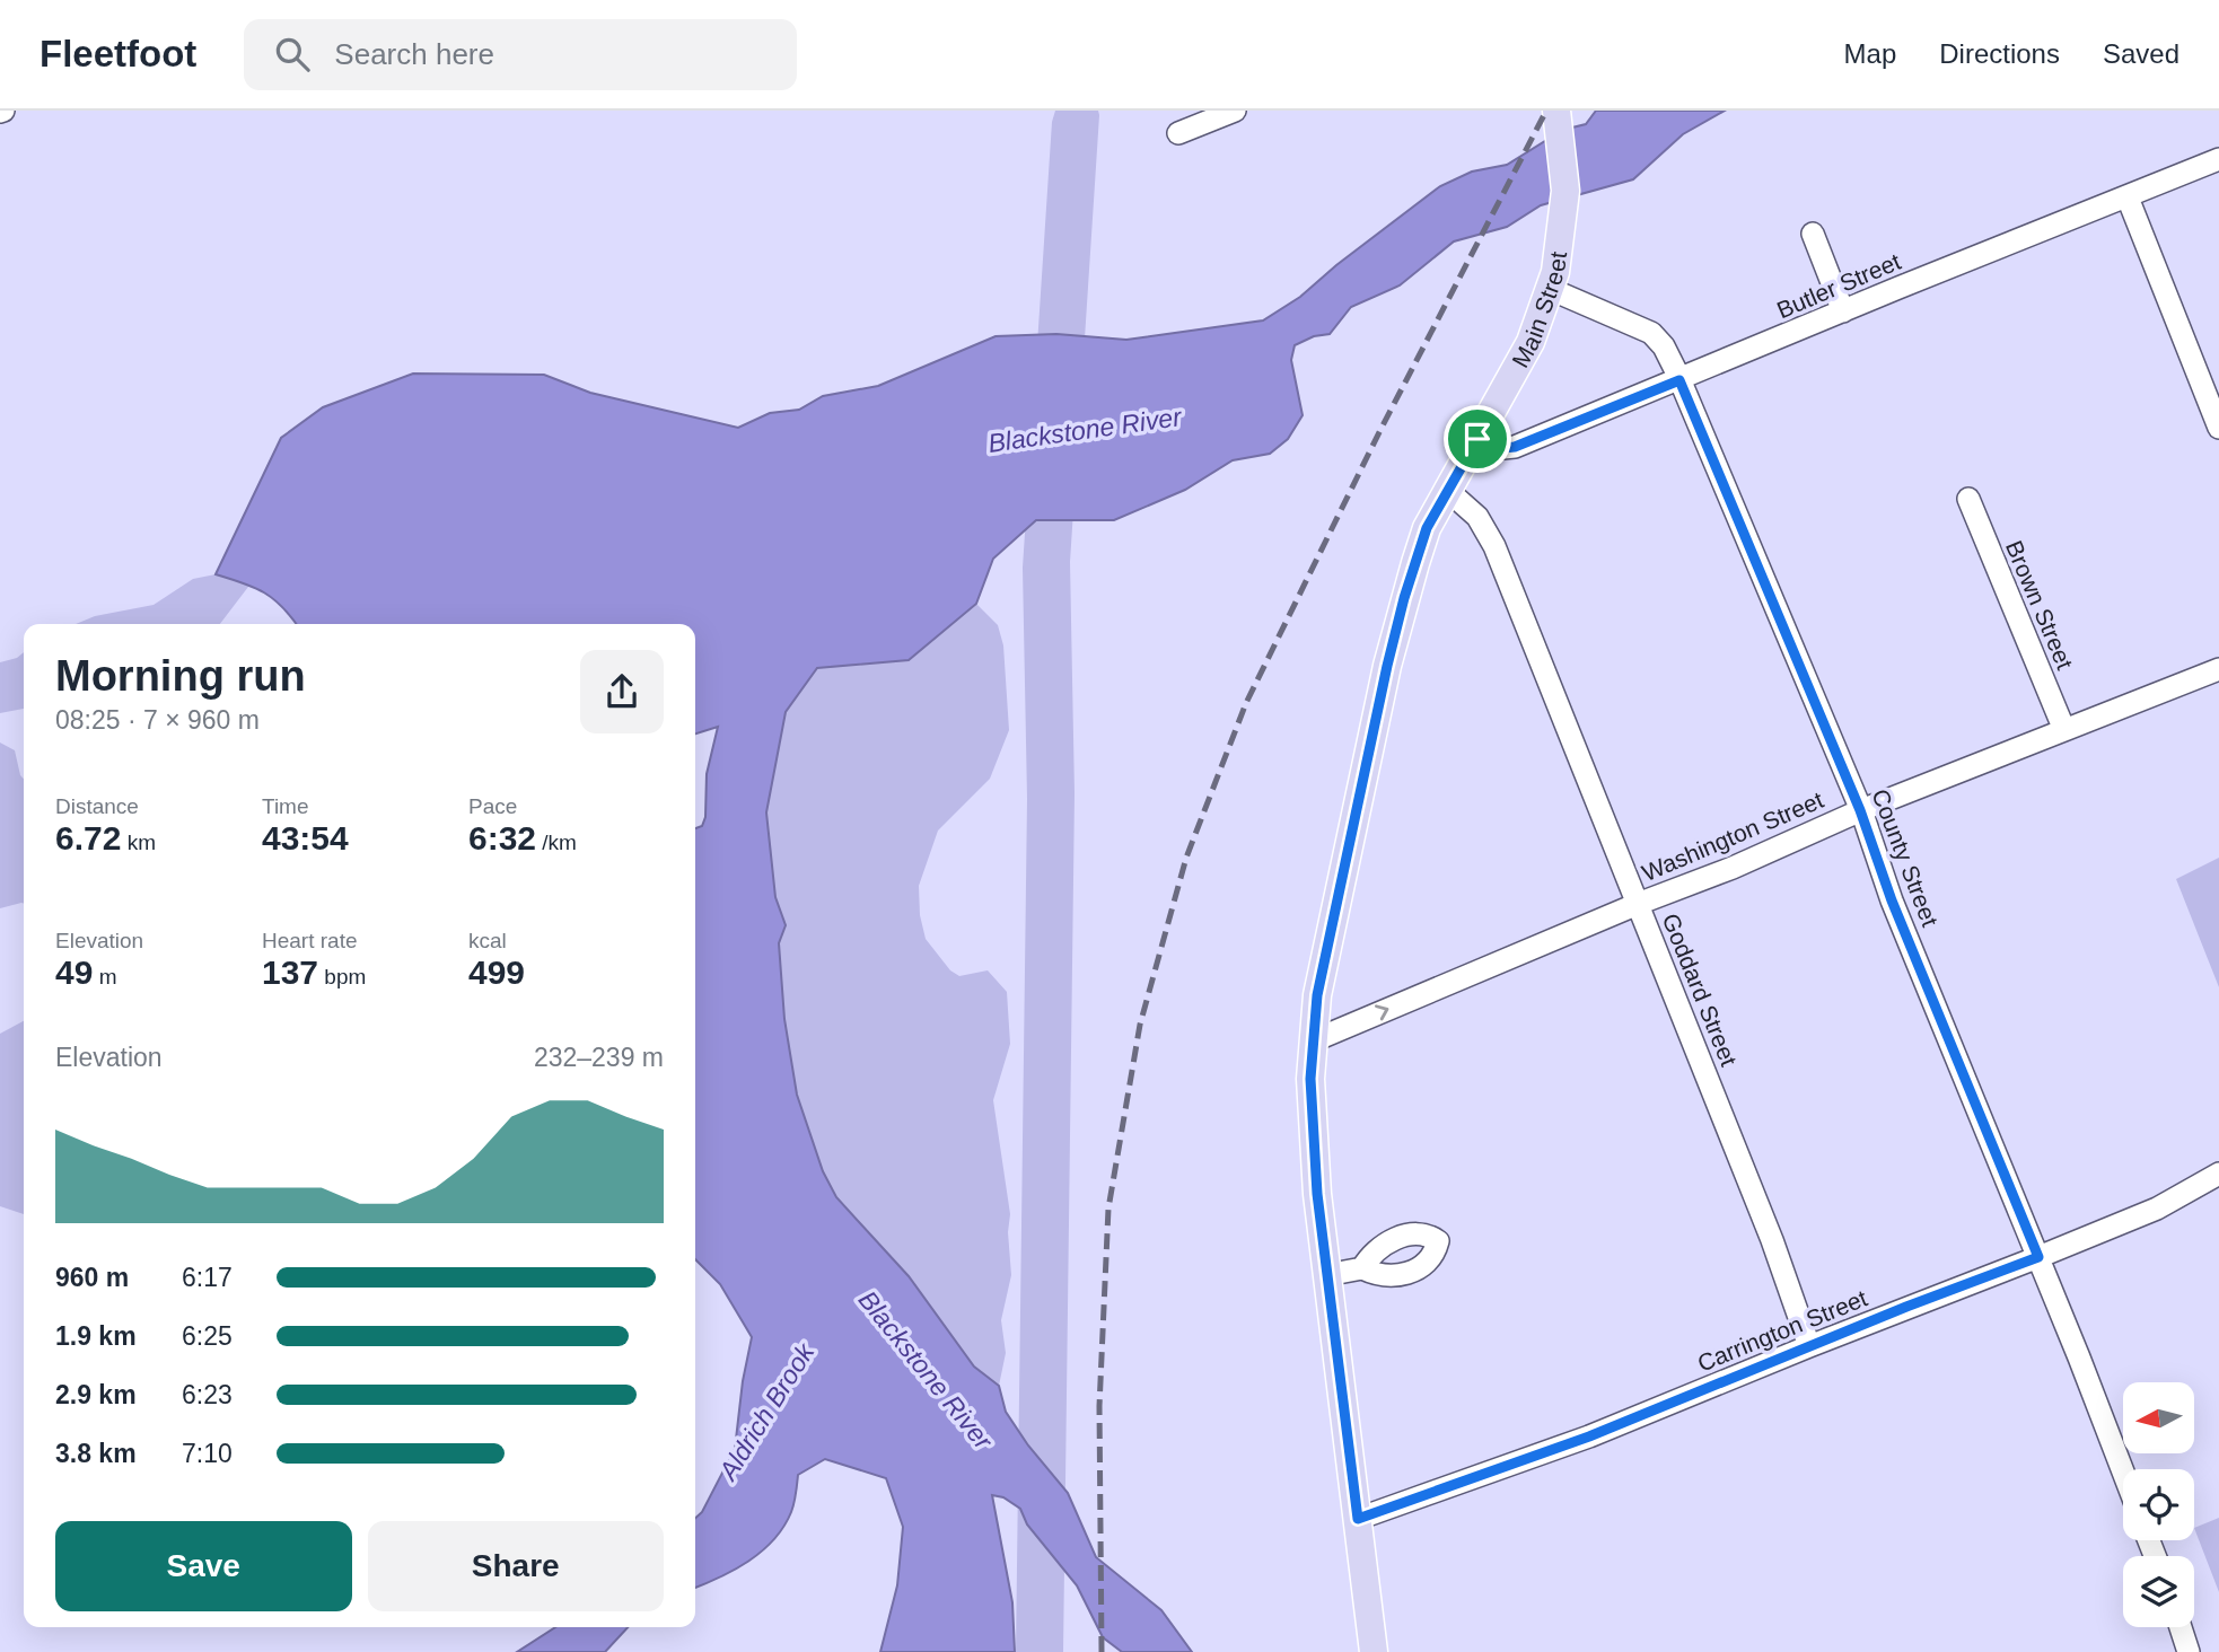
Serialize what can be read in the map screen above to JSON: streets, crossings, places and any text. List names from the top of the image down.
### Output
{
  "streets": {
    "main road": ["Main Street"],
    "street": [
      "Butler Street",
      "Brown Street",
      "Washington Street",
      "County Street",
      "Goddard Street",
      "Carrington Street"
    ]
  },
  "crossings": [
    ["Butler Street", "Main Street"],
    ["Butler Street", "County Street"],
    ["Main Street", "Washington Street"],
    ["Main Street", "County Street"],
    ["Main Street", "Goddard Street"],
    ["Main Street", "Carrington Street"],
    ["Brown Street", "Washington Street"],
    ["Washington Street", "County Street"],
    ["Washington Street", "Goddard Street"],
    ["County Street", "Carrington Street"],
    ["Goddard Street", "Carrington Street"]
  ],
  "one_way": ["Washington Street"],
  "water": ["Blackstone River", "Aldrich Brook"],
  "north": "left",
  "page": {
    "header": "Fleetfoot",
    "search": "Search here",
    "nav": ["Map", "Directions", "Saved"],
    "heading": ["Morning run", "08:25 · 7 × 960 m"],
    "stats": [
      ["Distance", "6.72 km"],
      ["Time", "43:54"],
      ["Pace", "6:32 /km"],
      ["Elevation", "49 m"],
      ["Heart rate", "137 bpm"],
      ["kcal", "499"]
    ],
    "chart": ["Elevation", "232–239 m"],
    "list": [
      {
        "name": "960 m",
        "note": "6:17"
      },
      {
        "name": "1.9 km",
        "note": "6:25"
      },
      {
        "name": "2.9 km",
        "note": "6:23"
      },
      {
        "name": "3.8 km",
        "note": "7:10"
      }
    ],
    "buttons": ["Save", "Share"]
  }
}
